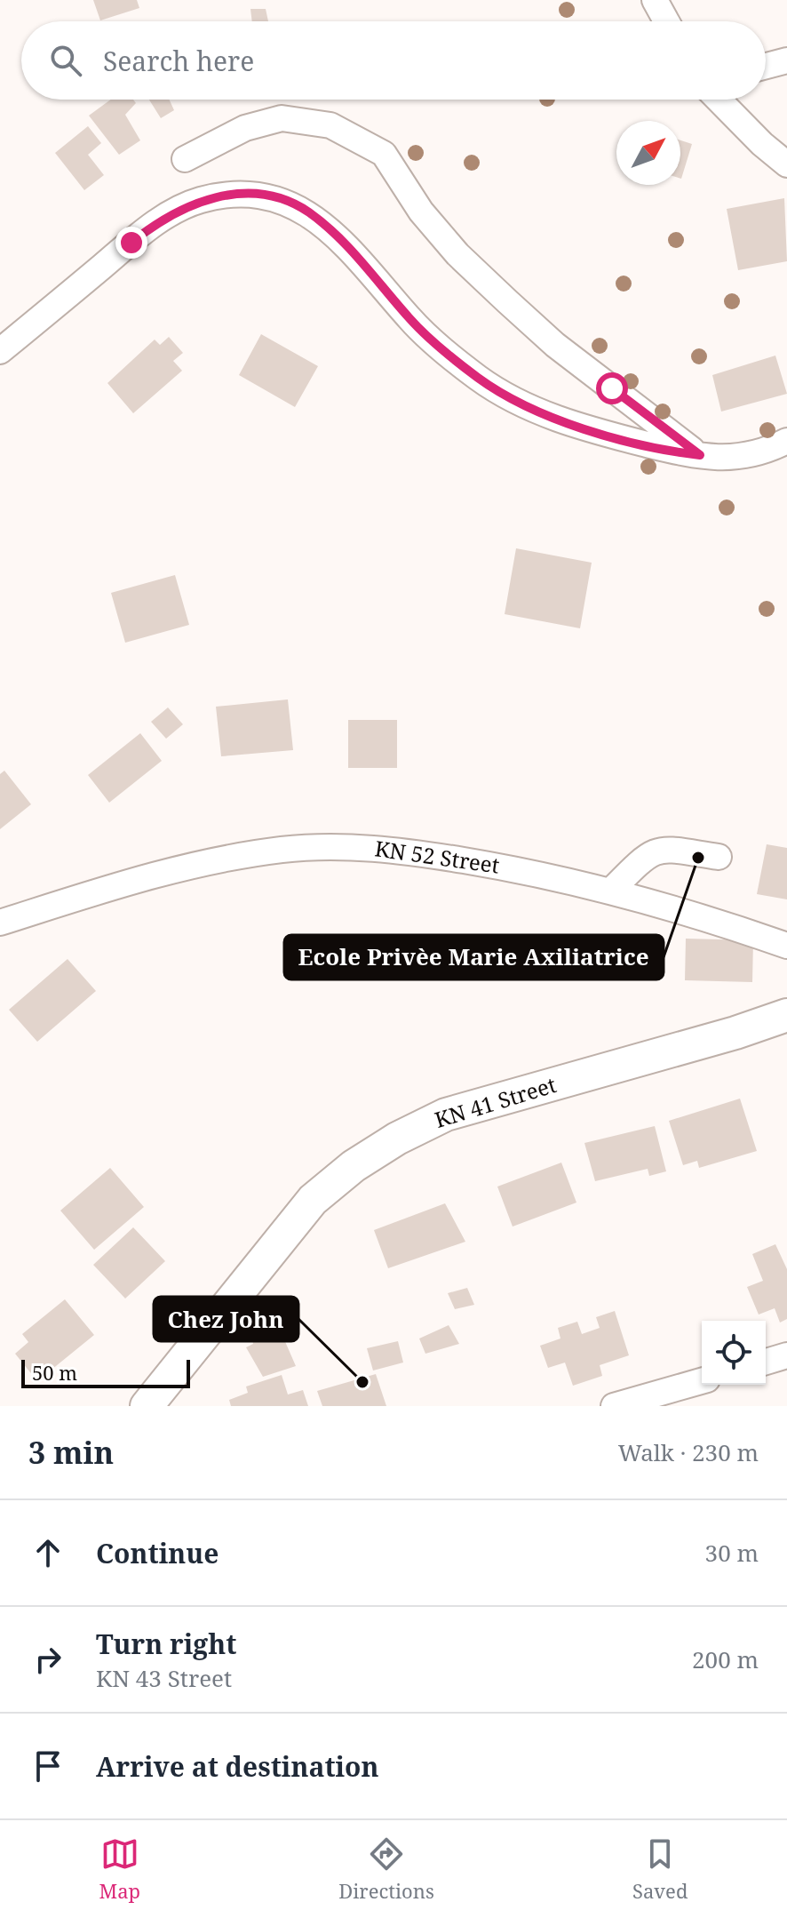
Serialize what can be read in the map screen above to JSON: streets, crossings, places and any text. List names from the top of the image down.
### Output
{
  "streets": {
    "main road": ["KN 41 Street"],
    "street": ["KN 52 Street"]
  },
  "places": ["Ecole Privèe Marie Axiliatrice", "Chez John"],
  "scale_bar": "50 m",
  "north": "top right",
  "page": {
    "search": "Search here",
    "scale": "50 m",
    "heading": ["3 min", "Walk · 230 m"],
    "list": [
      ["Continue", "30 m"],
      ["Turn right", "KN 43 Street", "200 m"],
      "Arrive at destination"
    ],
    "nav": ["Map", "Directions", "Saved"]
  }
}
